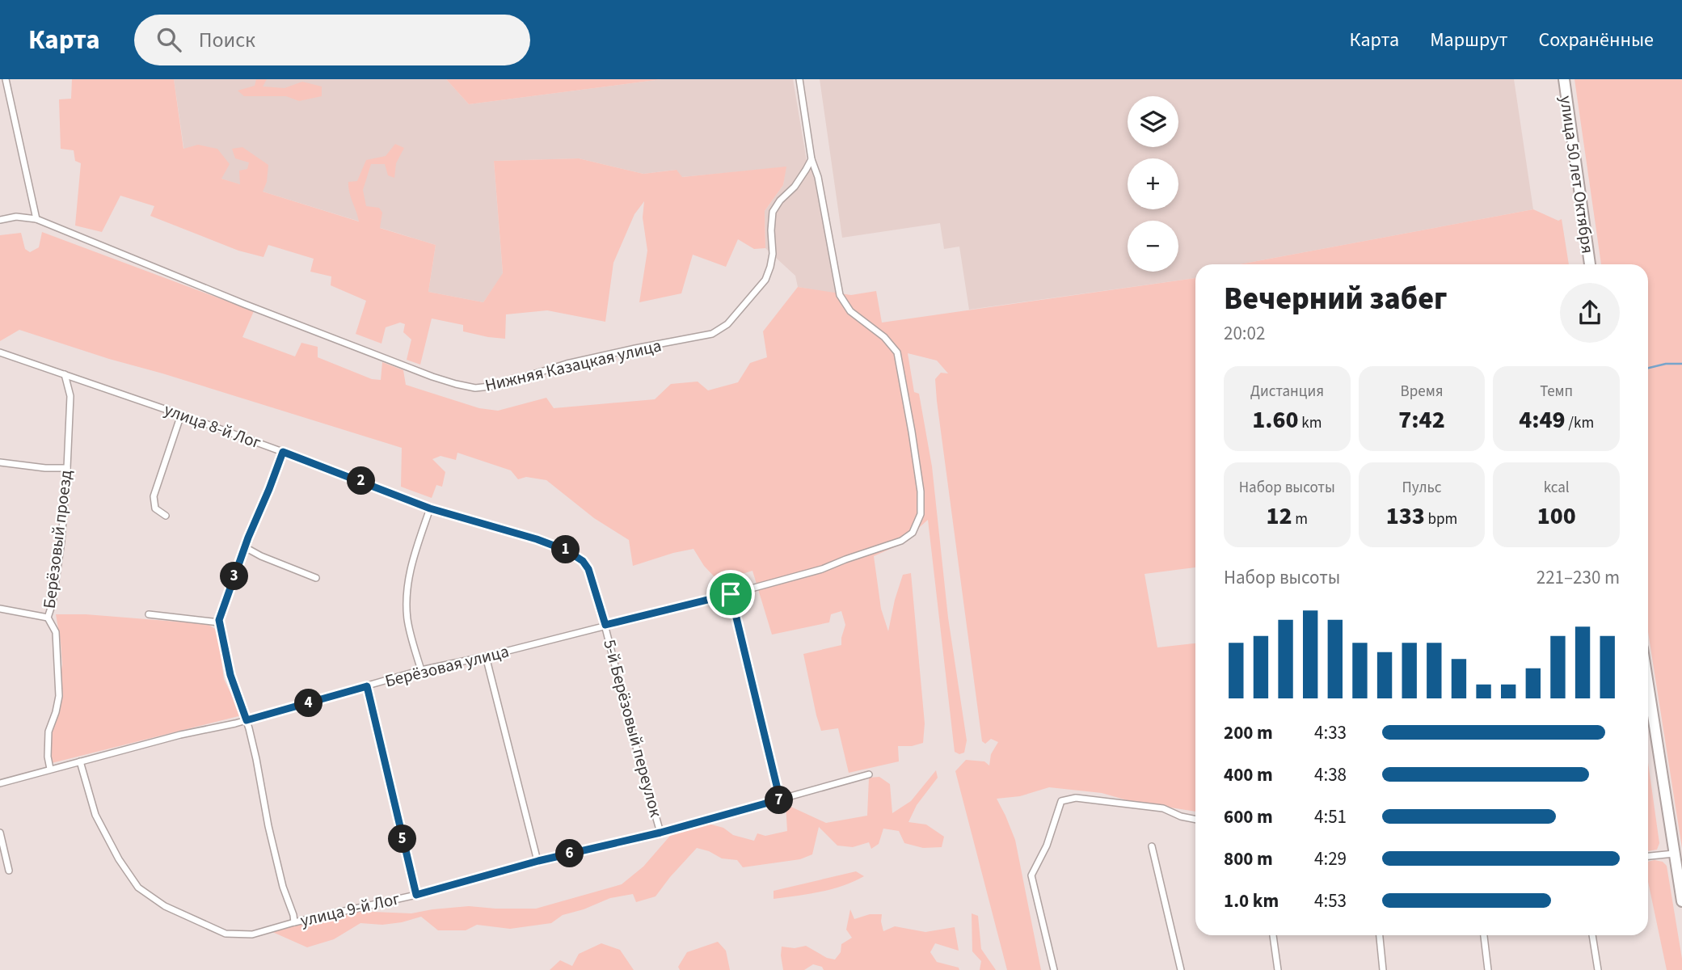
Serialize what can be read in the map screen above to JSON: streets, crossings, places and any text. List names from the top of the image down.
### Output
{
  "streets": {
    "main road": ["улица 50 лет Октября"],
    "street": [
      "Нижняя Казацкая улица",
      "улица 8-й Лог",
      "Берёзовый проезд",
      "Берёзовая улица",
      "5-й Берёзовый переулок",
      "улица 9-й Лог"
    ]
  },
  "crossings": [
    ["Нижняя Казацкая улица", "Берёзовая улица"],
    ["улица 8-й Лог", "Берёзовый проезд"],
    ["улица 8-й Лог", "Берёзовая улица"],
    ["улица 8-й Лог", "5-й Берёзовый переулок"],
    ["Берёзовый проезд", "Берёзовая улица"],
    ["Берёзовая улица", "5-й Берёзовый переулок"],
    ["Берёзовая улица", "улица 9-й Лог"],
    ["5-й Берёзовый переулок", "улица 9-й Лог"]
  ],
  "page": {
    "header": "Карта",
    "search": "Поиск",
    "nav": ["Карта", "Маршрут", "Сохранённые"],
    "map_buttons": ["+", "−"],
    "heading": ["Вечерний забег", "20:02"],
    "stats": [
      ["Дистанция", "1.60 km"],
      ["Время", "7:42"],
      ["Темп", "4:49 /km"],
      ["Набор высоты", "12 m"],
      ["Пульс", "133 bpm"],
      ["kcal", "100"]
    ],
    "pins": [
      "2",
      "1",
      "3",
      "4",
      "7",
      "5",
      "6"
    ],
    "chart": ["Набор высоты", "221–230 m"],
    "list": [
      {
        "name": "200 m",
        "note": "4:33"
      },
      {
        "name": "400 m",
        "note": "4:38"
      },
      {
        "name": "600 m",
        "note": "4:51"
      },
      {
        "name": "800 m",
        "note": "4:29"
      },
      {
        "name": "1.0 km",
        "note": "4:53"
      }
    ]
  }
}
